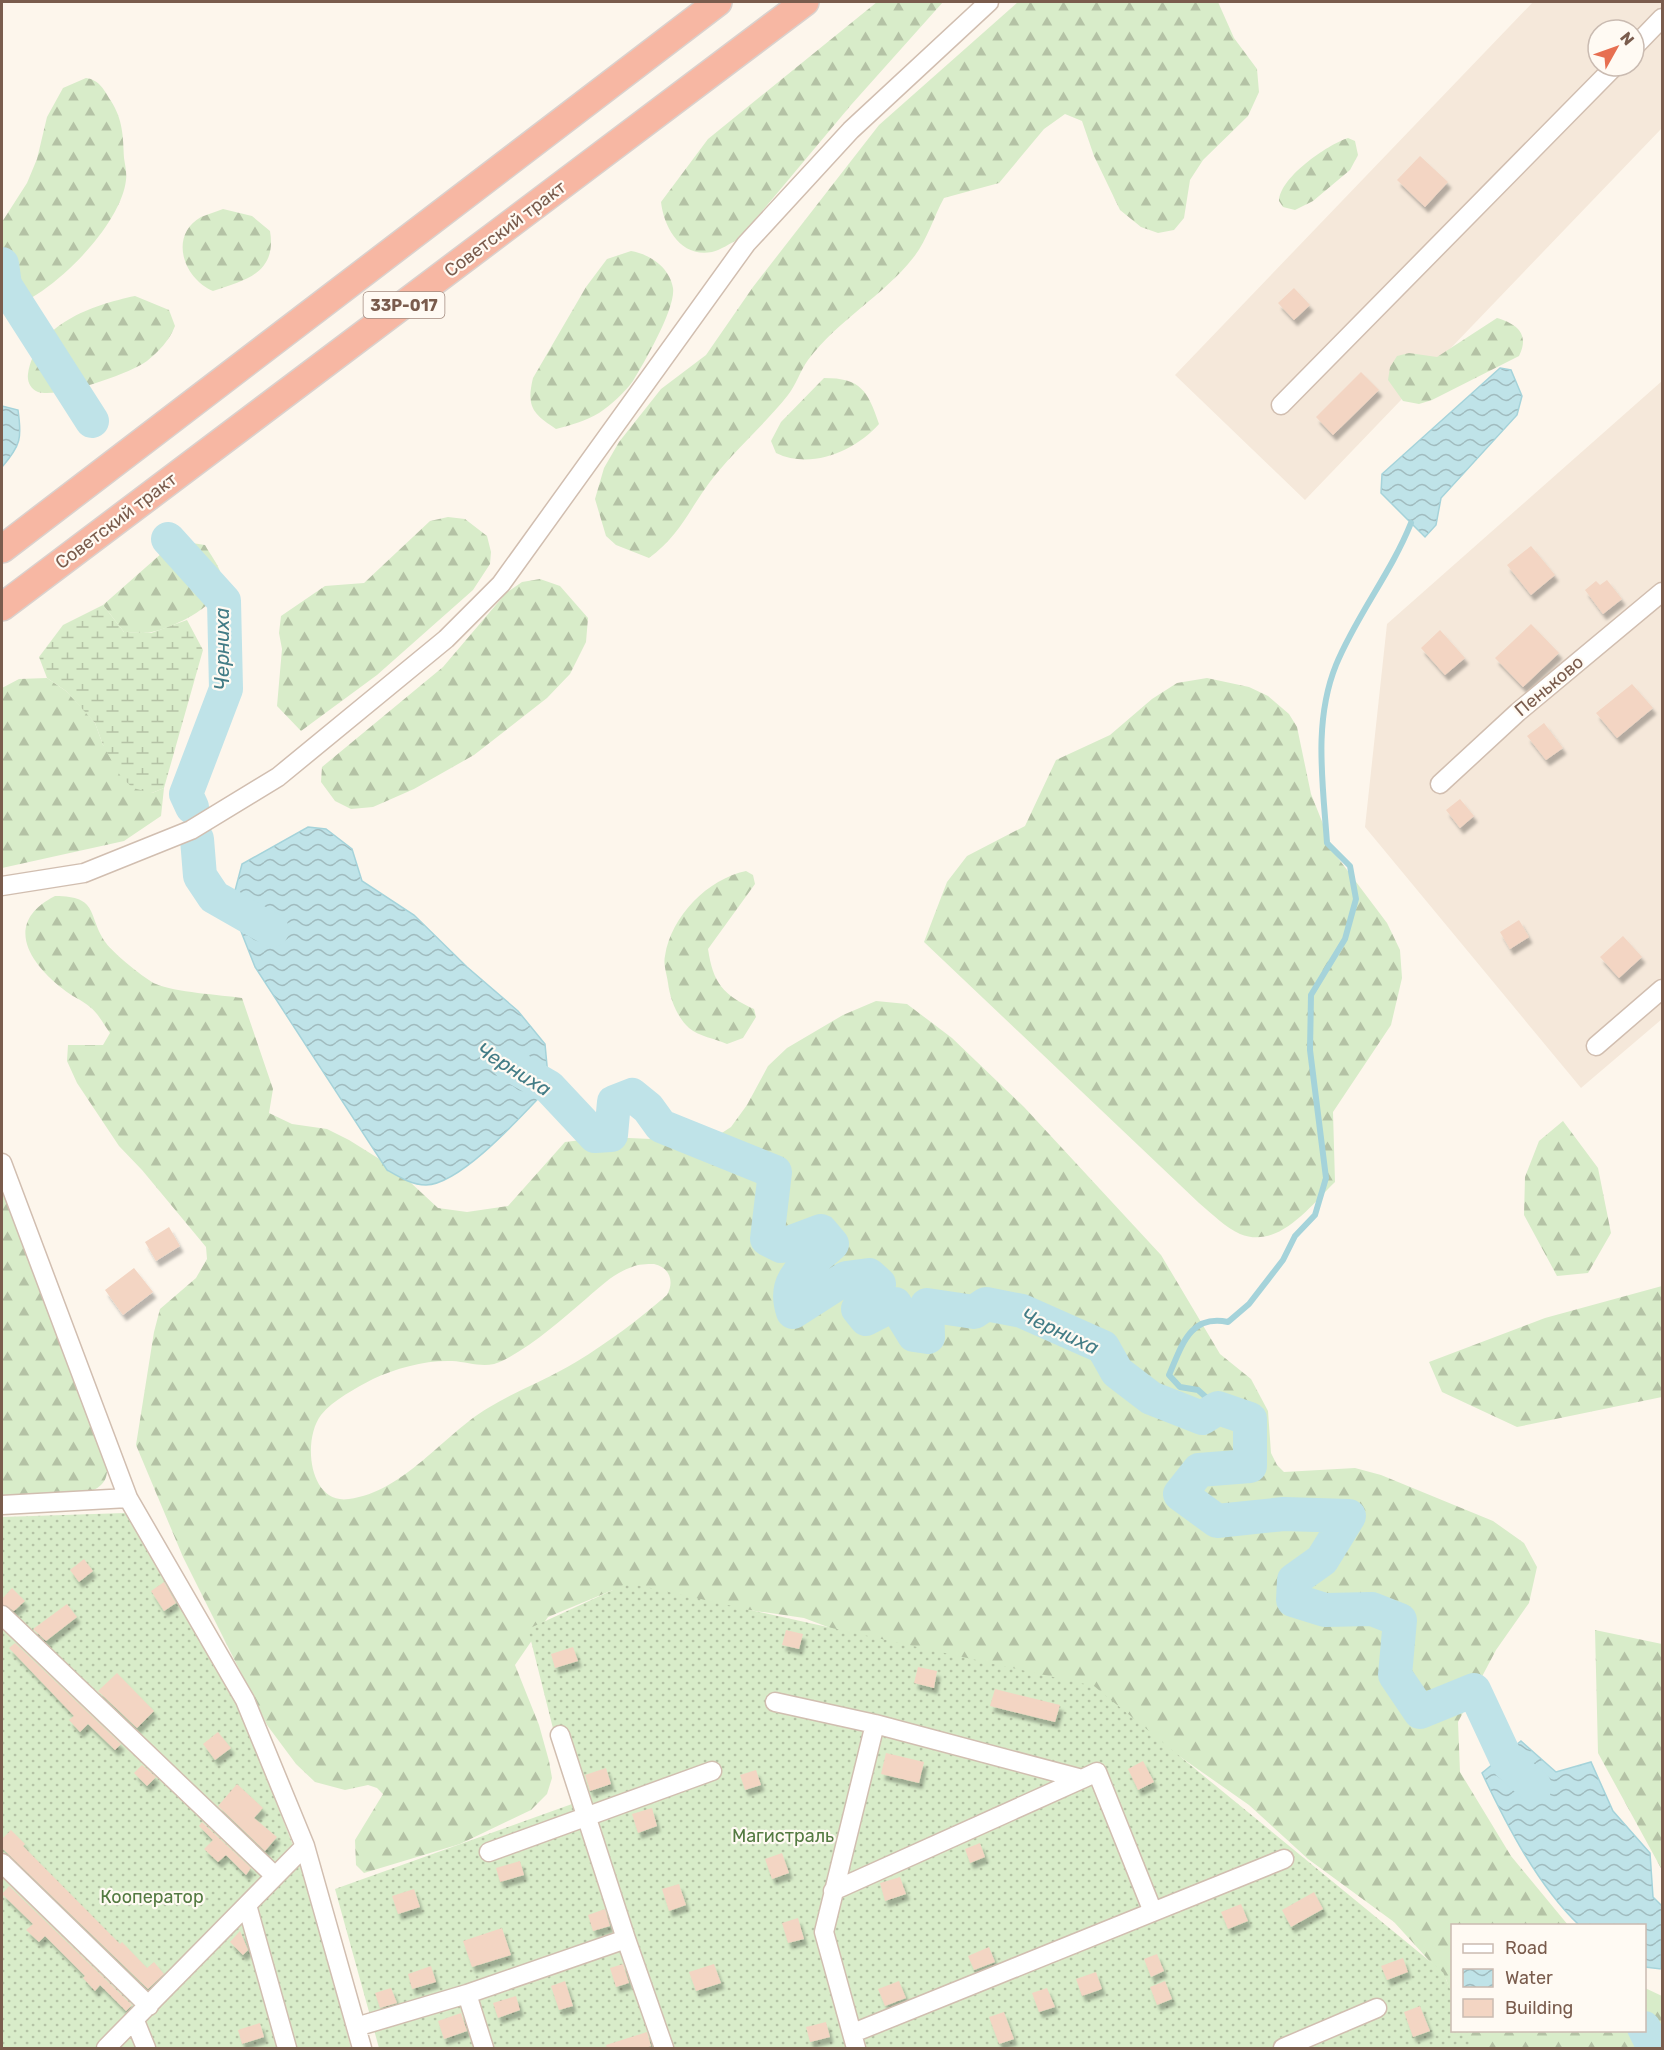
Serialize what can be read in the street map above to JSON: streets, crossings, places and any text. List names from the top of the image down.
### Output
{
  "streets": {
    "highway": ["Советский тракт", "33Р-017"],
    "street": ["Пеньково"]
  },
  "water": ["Черниха"],
  "parks": ["Магистраль", "Кооператор"],
  "legend": ["Road", "Water", "Building"],
  "north": "top right"
}
